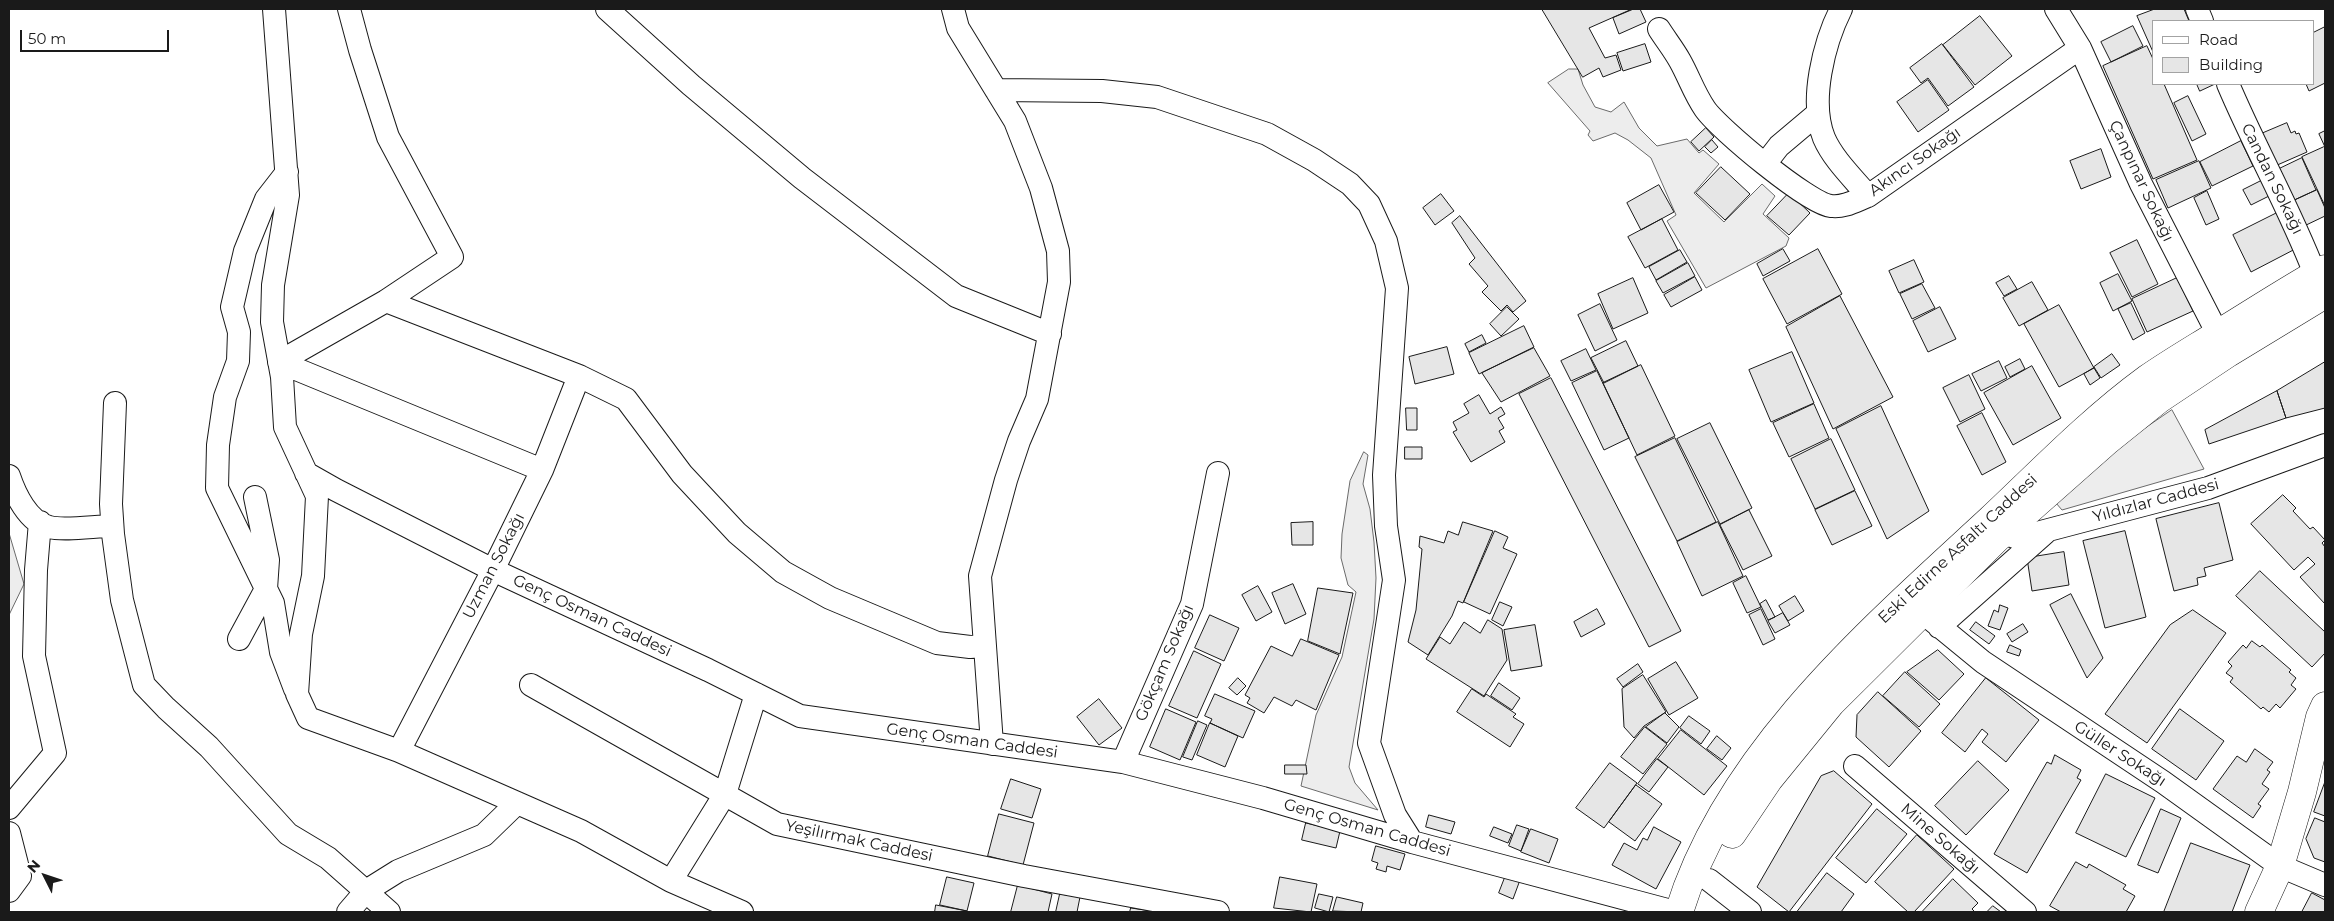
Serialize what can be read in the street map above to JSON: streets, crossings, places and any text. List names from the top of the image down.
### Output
{
  "streets": {
    "main road": ["Eski Edirne Asfaltı Caddesi"],
    "street": [
      "Akıncı Sokağı",
      "Candan Sokağı",
      "Çanpınar Sokağı",
      "Yıldızlar Caddesi",
      "Uzman Sokağı",
      "Genç Osman Caddesi",
      "Gökçam Sokağı",
      "Güller Sokağı",
      "Mine Sokağı",
      "Yeşilırmak Caddesi"
    ]
  },
  "crossings": [
    ["Akıncı Sokağı", "Çanpınar Sokağı"],
    ["Candan Sokağı", "Eski Edirne Asfaltı Caddesi"],
    ["Çanpınar Sokağı", "Eski Edirne Asfaltı Caddesi"],
    ["Yıldızlar Caddesi", "Eski Edirne Asfaltı Caddesi"],
    ["Eski Edirne Asfaltı Caddesi", "Güller Sokağı"],
    ["Uzman Sokağı", "Genç Osman Caddesi"],
    ["Genç Osman Caddesi", "Gökçam Sokağı"]
  ],
  "legend": ["Road", "Building"],
  "scale_bar": "50 m",
  "north": "top left"
}
